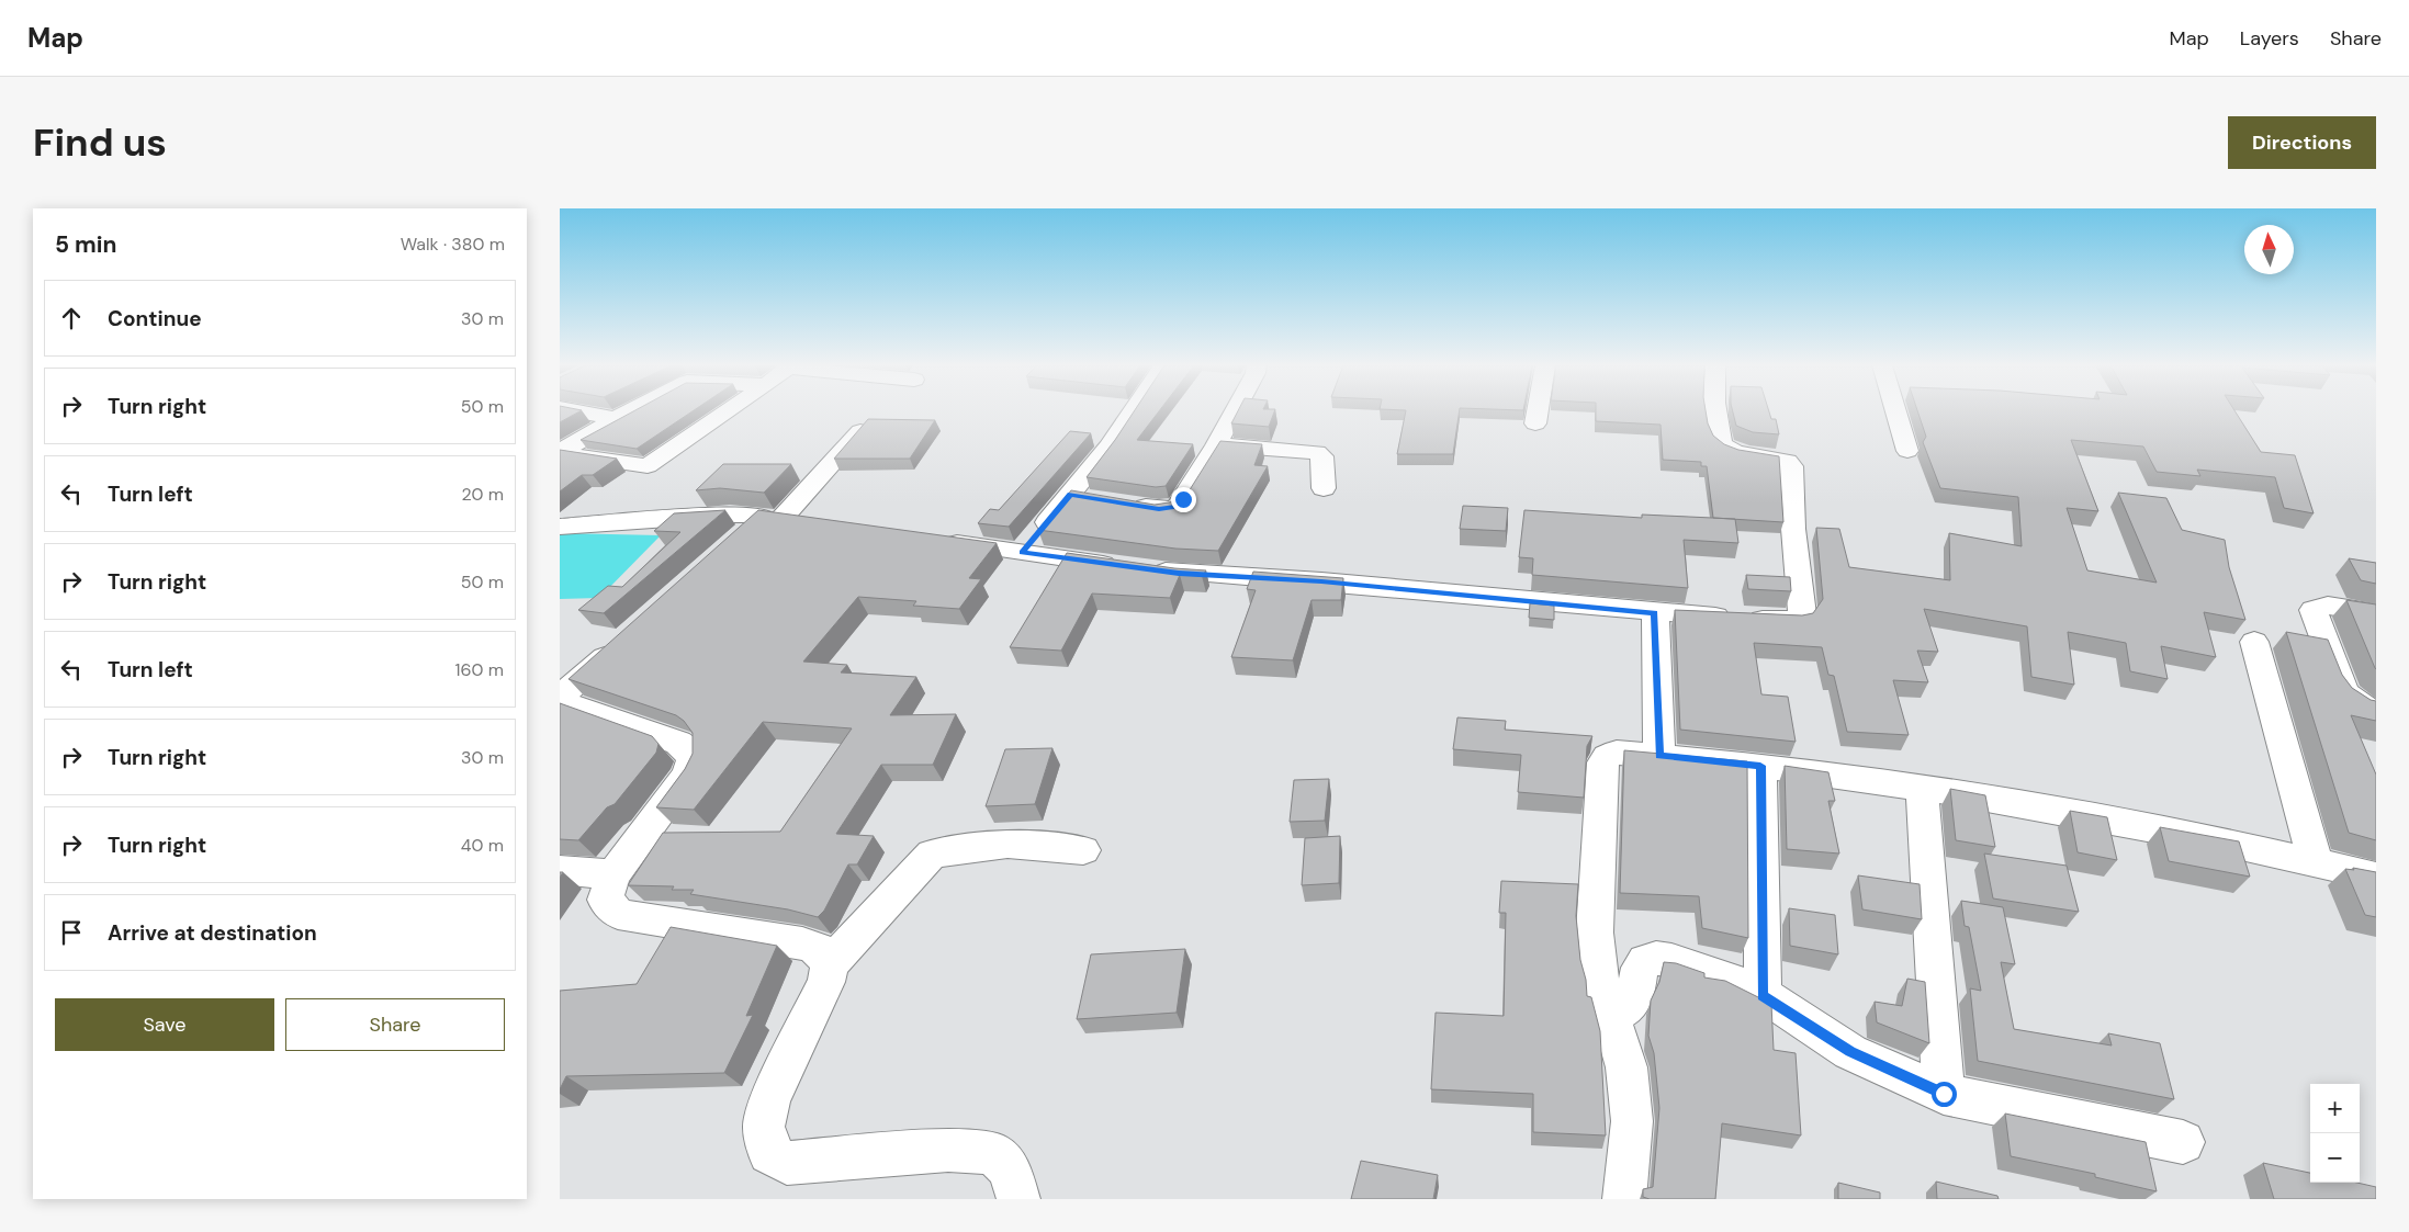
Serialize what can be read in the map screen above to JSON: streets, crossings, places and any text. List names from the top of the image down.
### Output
{
  "north": "top",
  "page": {
    "header": "Map",
    "nav": ["Map", "Layers", "Share"],
    "buttons": [
      "Directions",
      ["Save", "Share"]
    ],
    "title": "Find us",
    "heading": ["5 min", "Walk · 380 m"],
    "list": [
      ["Continue", "30 m"],
      ["Turn right", "50 m"],
      ["Turn left", "20 m"],
      ["Turn right", "50 m"],
      ["Turn left", "160 m"],
      ["Turn right", "30 m"],
      ["Turn right", "40 m"],
      "Arrive at destination"
    ],
    "map_buttons": ["+", "−"]
  }
}
